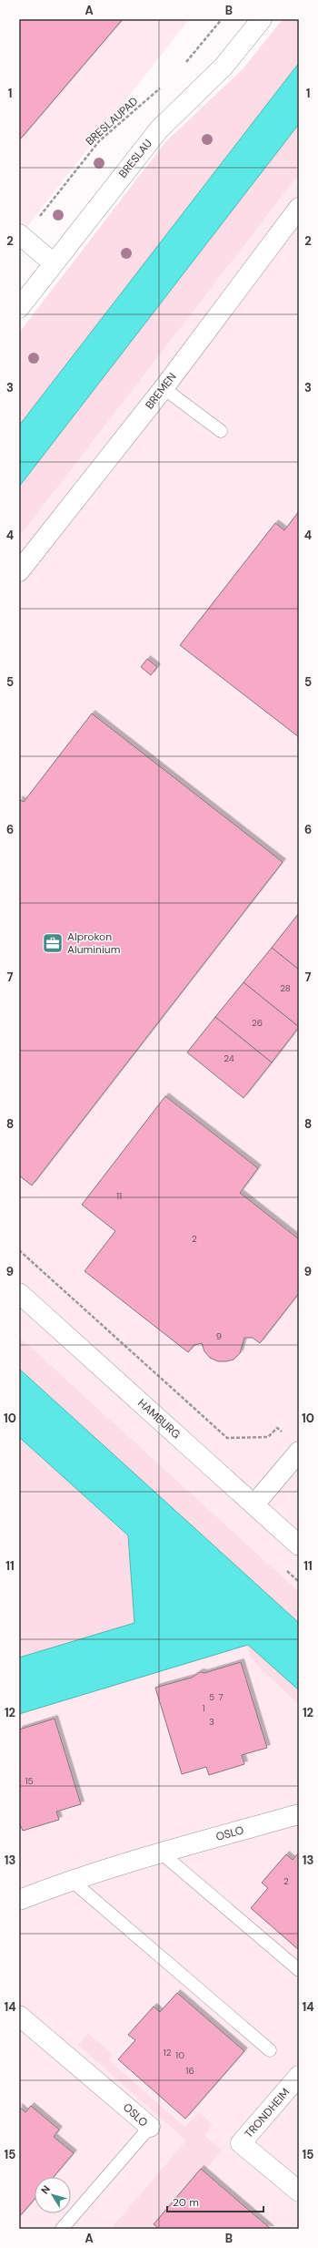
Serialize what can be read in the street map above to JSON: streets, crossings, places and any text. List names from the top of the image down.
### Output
{
  "streets": {
    "street": [
      "BRESLAU",
      "BREMEN",
      "HAMBURG",
      "OSLO",
      "TRONDHEIM"
    ],
    "path": ["BRESLAUPAD"]
  },
  "places": {
    "office": ["Alprokon Aluminium"]
  },
  "house_numbers": [
    "28",
    "26",
    "24",
    "11",
    "2",
    "9",
    "5",
    "7",
    "1",
    "3",
    "15",
    "2",
    "12",
    "10",
    "16"
  ],
  "scale_bar": "20 m",
  "north": "top left",
  "grid": {
    "columns": ["A", "B"],
    "rows": [
      "1",
      "2",
      "3",
      "4",
      "5",
      "6",
      "7",
      "8",
      "9",
      "10",
      "11",
      "12",
      "13",
      "14",
      "15"
    ]
  }
}
